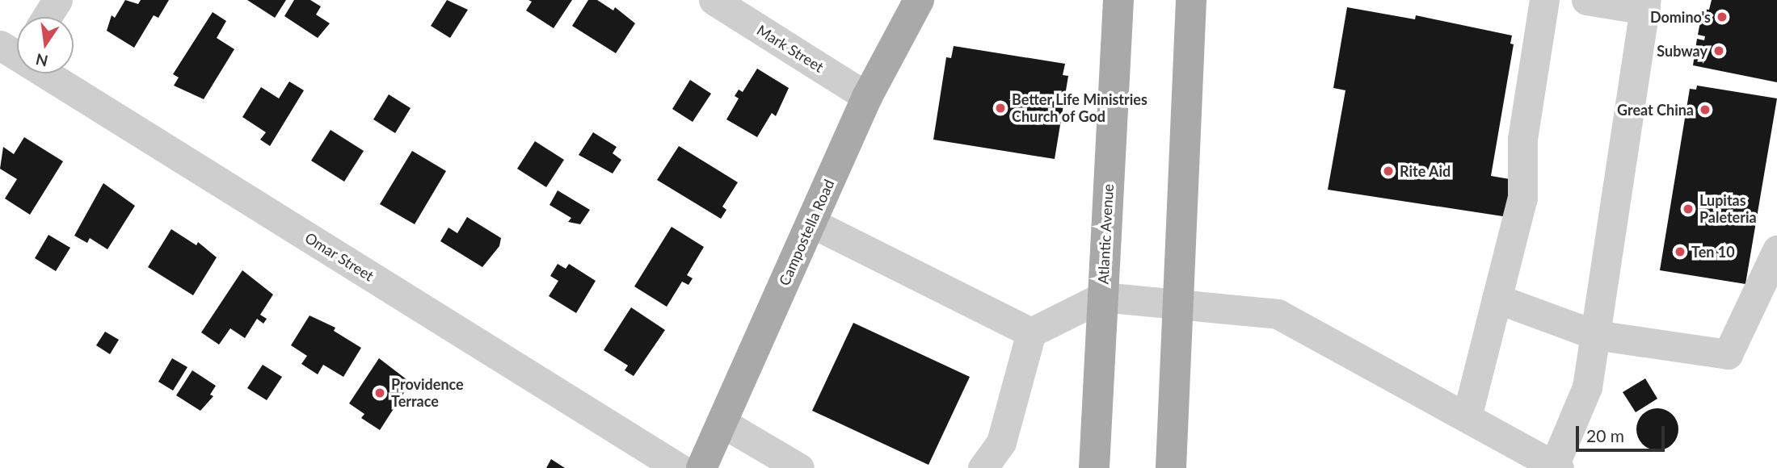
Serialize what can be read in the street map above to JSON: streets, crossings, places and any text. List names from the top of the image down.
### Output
{
  "streets": {
    "main road": ["Campostella Road", "Atlantic Avenue"],
    "street": ["Mark Street", "Omar Street"]
  },
  "crossings": [
    ["Mark Street", "Campostella Road"]
  ],
  "places": [
    "Domino's",
    "Subway",
    "Better Life Ministries Church of God",
    "Great China",
    "Rite Aid",
    "Lupitas Paleteria",
    "Ten 10",
    "Providence Terrace"
  ],
  "scale_bar": "20 m",
  "north": "bottom"
}
